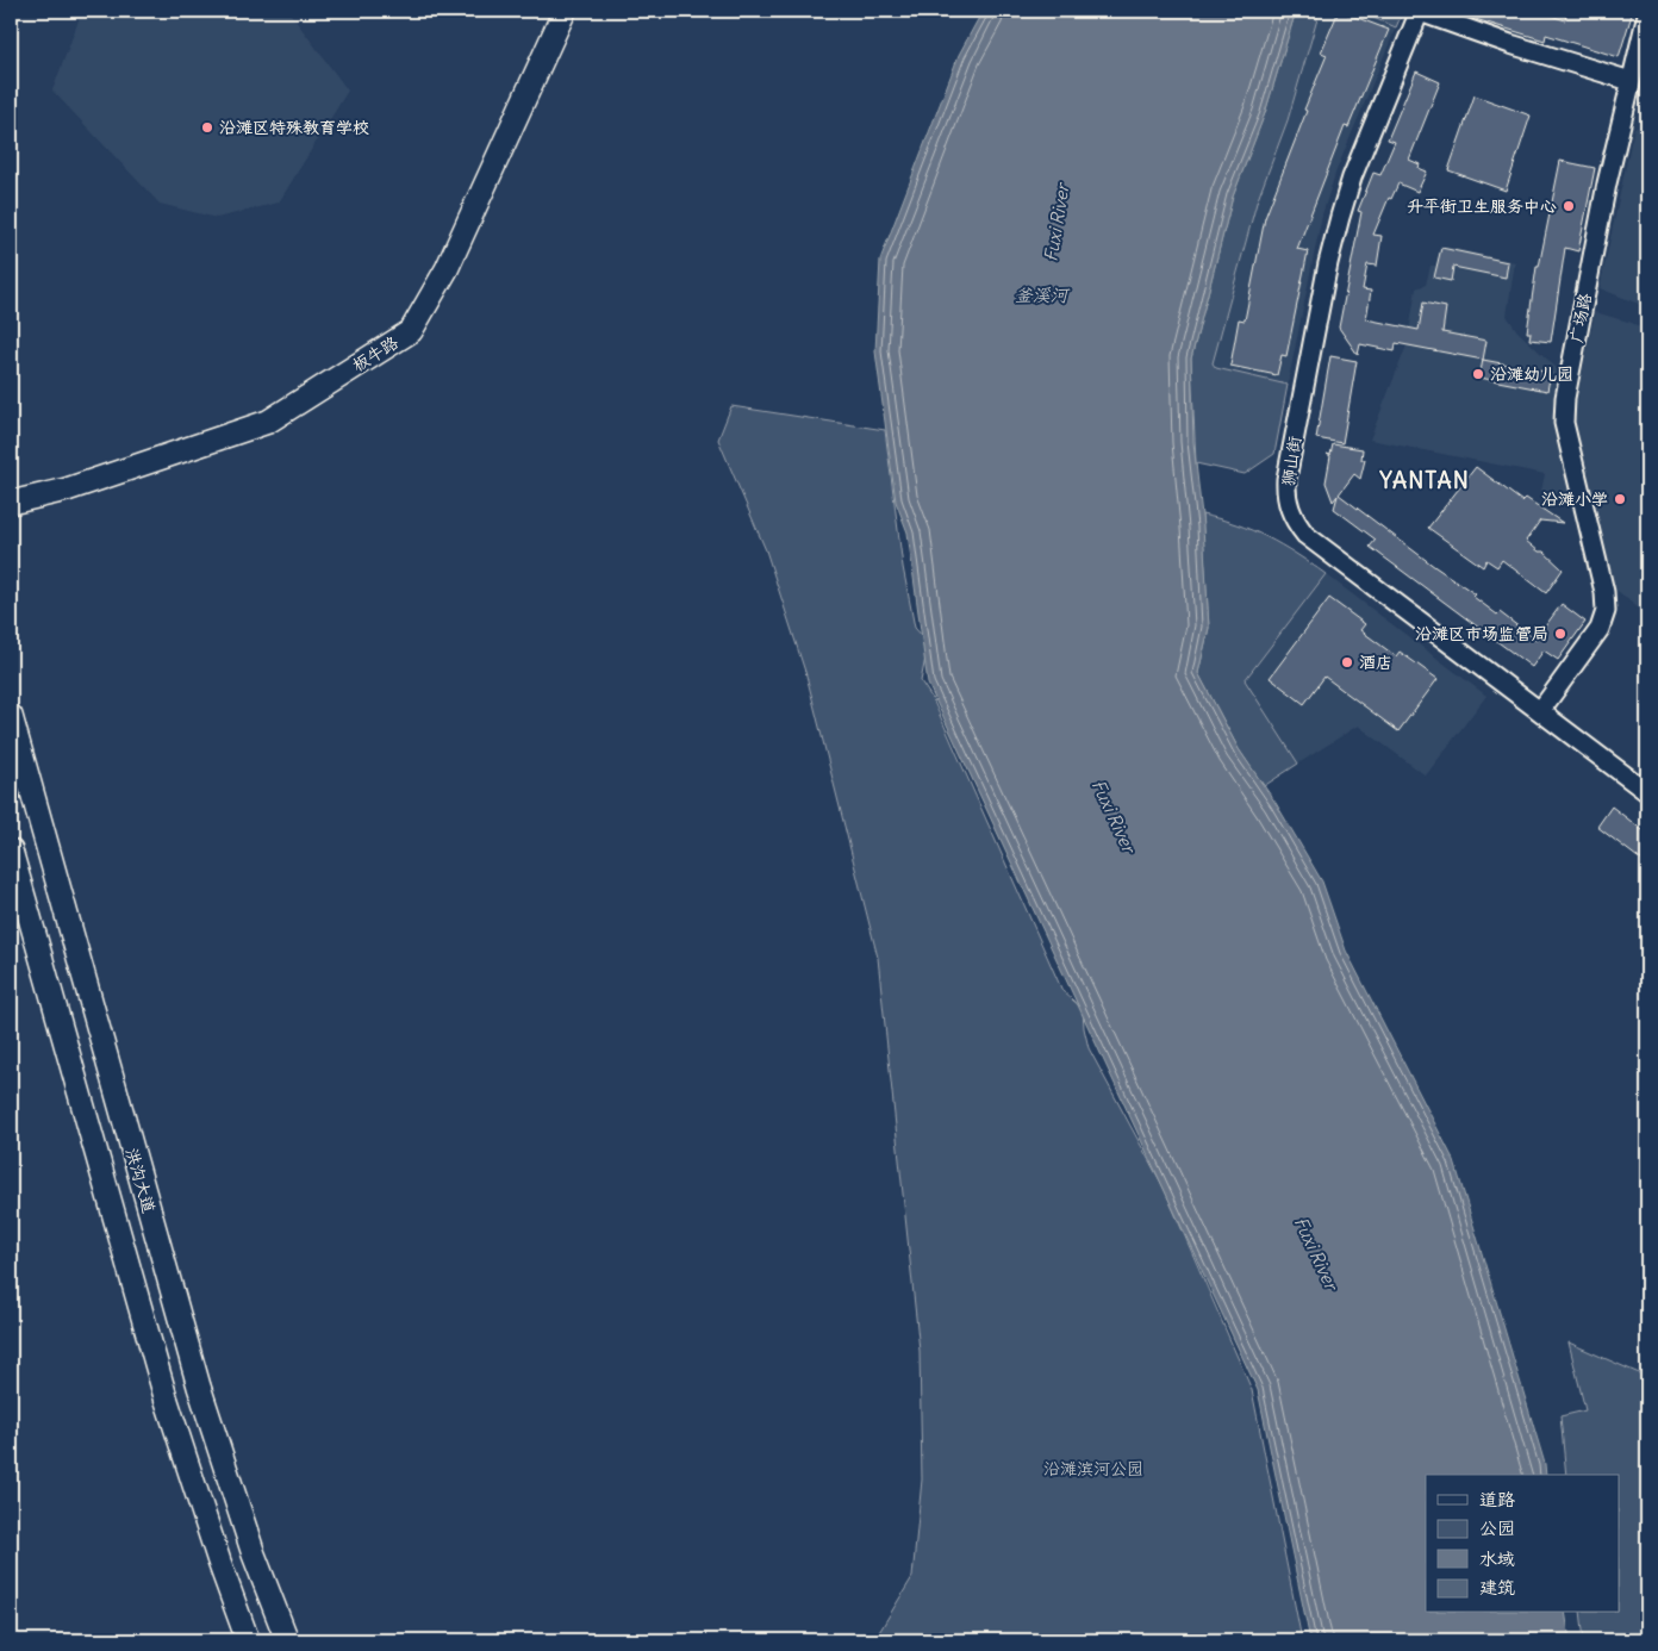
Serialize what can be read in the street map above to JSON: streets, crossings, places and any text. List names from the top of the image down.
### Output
{
  "streets": {
    "main road": ["板牛路", "洪沟大道"],
    "street": ["广场路", "狮山街"]
  },
  "crossings": [
    ["广场路", "狮山街"]
  ],
  "districts": ["YANTAN"],
  "water": ["Fuxi River", "釜溪河"],
  "parks": ["沿滩滨河公园"],
  "places": [
    "沿滩区特殊教育学校",
    "升平街卫生服务中心",
    "沿滩幼儿园",
    "沿滩小学",
    "沿滩区市场监管局",
    "酒店"
  ],
  "legend": [
    "道路",
    "公园",
    "水域",
    "建筑"
  ]
}
